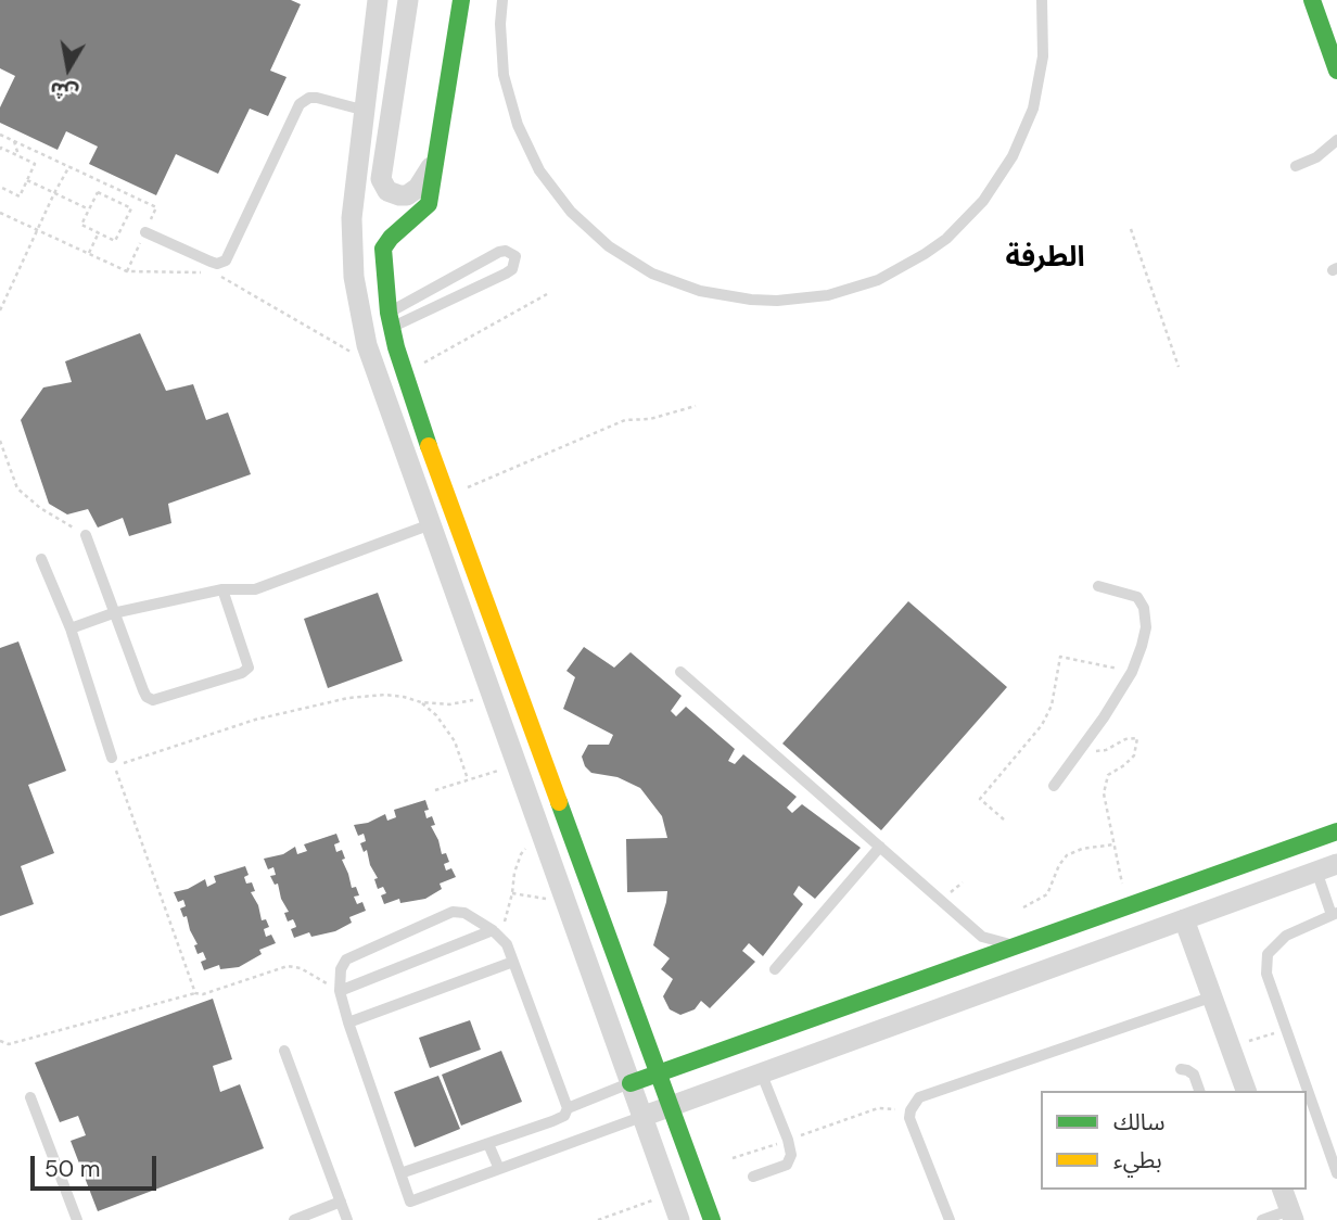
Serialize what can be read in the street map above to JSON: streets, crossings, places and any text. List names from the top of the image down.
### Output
{
  "districts": ["الطرفة"],
  "legend": ["سالك", "بطيء"],
  "scale_bar": "50 m",
  "north": "bottom"
}
